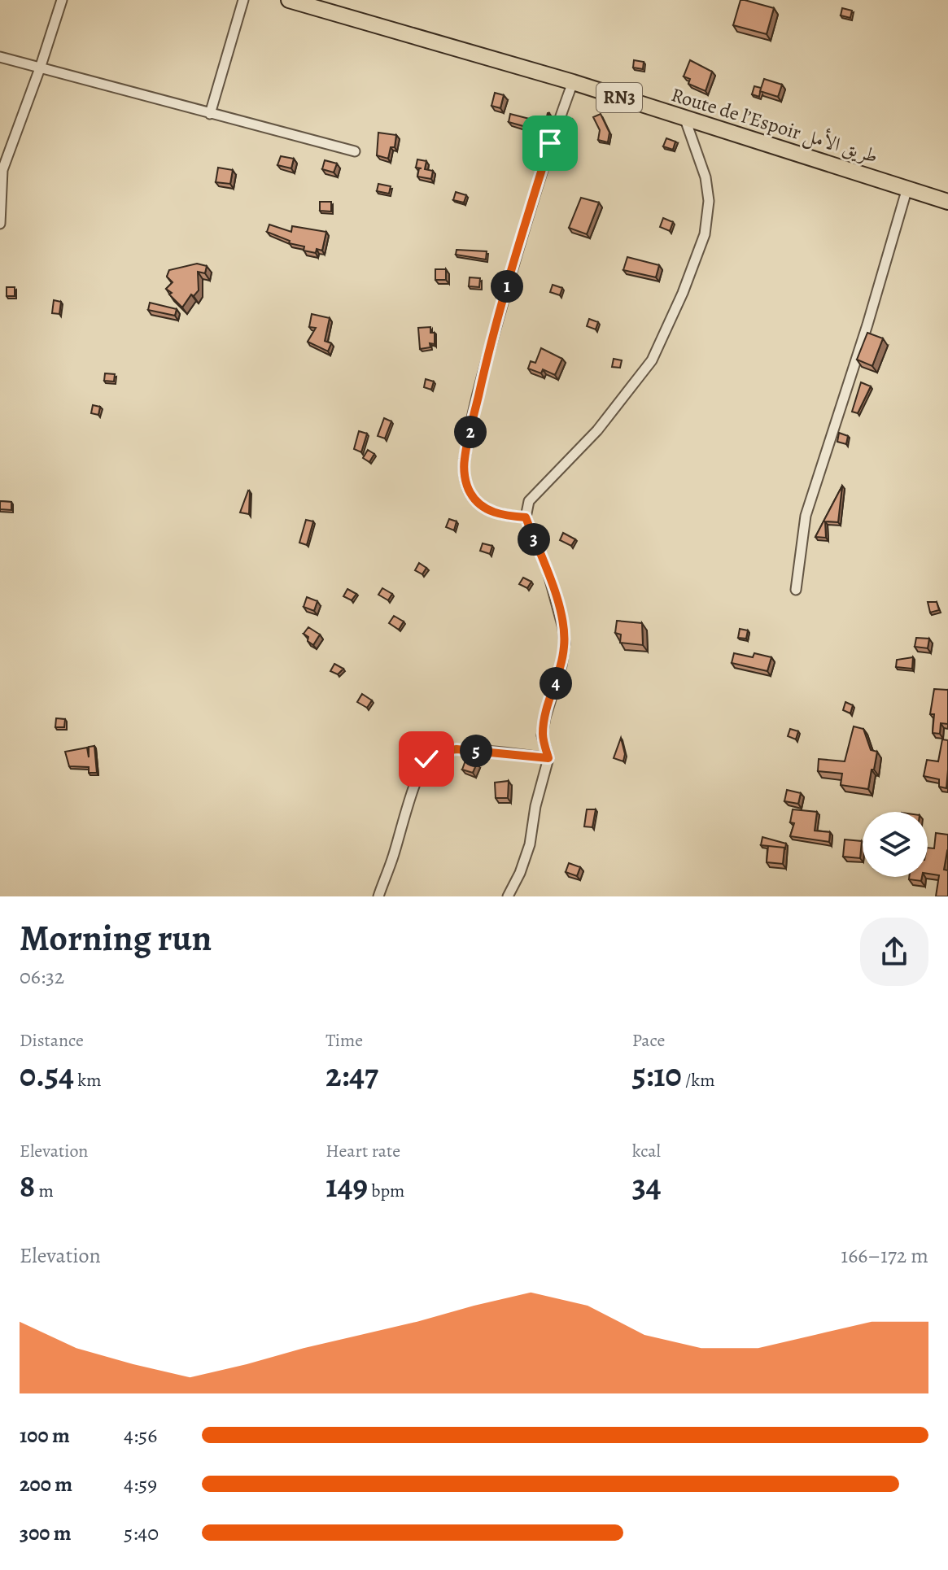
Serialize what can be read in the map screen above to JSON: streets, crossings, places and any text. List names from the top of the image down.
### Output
{
  "streets": {
    "highway": ["RN3", "Route de l’Espoir طريق الأمل"]
  },
  "page": {
    "pins": [
      "1",
      "2",
      "3",
      "4",
      "5"
    ],
    "heading": ["Morning run", "06:32"],
    "stats": [
      ["Distance", "0.54 km"],
      ["Time", "2:47"],
      ["Pace", "5:10 /km"],
      ["Elevation", "8 m"],
      ["Heart rate", "149 bpm"],
      ["kcal", "34"]
    ],
    "chart": ["Elevation", "166–172 m"],
    "list": [
      {
        "name": "100 m",
        "note": "4:56"
      },
      {
        "name": "200 m",
        "note": "4:59"
      },
      {
        "name": "300 m",
        "note": "5:40"
      }
    ]
  }
}
